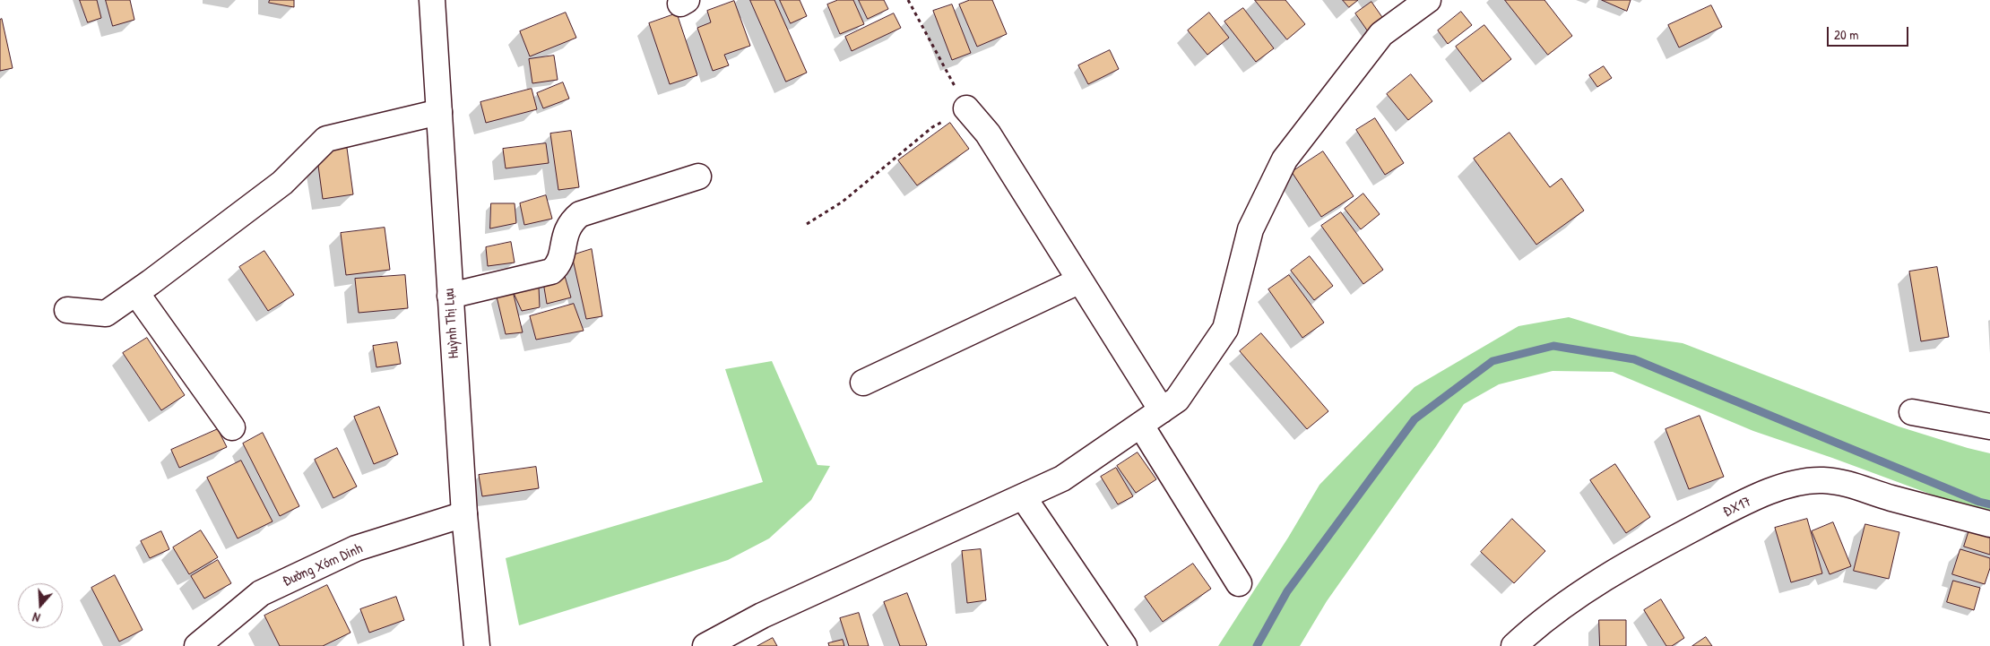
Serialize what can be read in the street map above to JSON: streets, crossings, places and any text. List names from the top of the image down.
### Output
{
  "streets": {
    "street": ["Huỳnh Thị Lựu", "ĐX17", "Đường Xóm Dinh"]
  },
  "crossings": [
    ["Huỳnh Thị Lựu", "Đường Xóm Dinh"]
  ],
  "scale_bar": "20 m",
  "north": "bottom"
}
